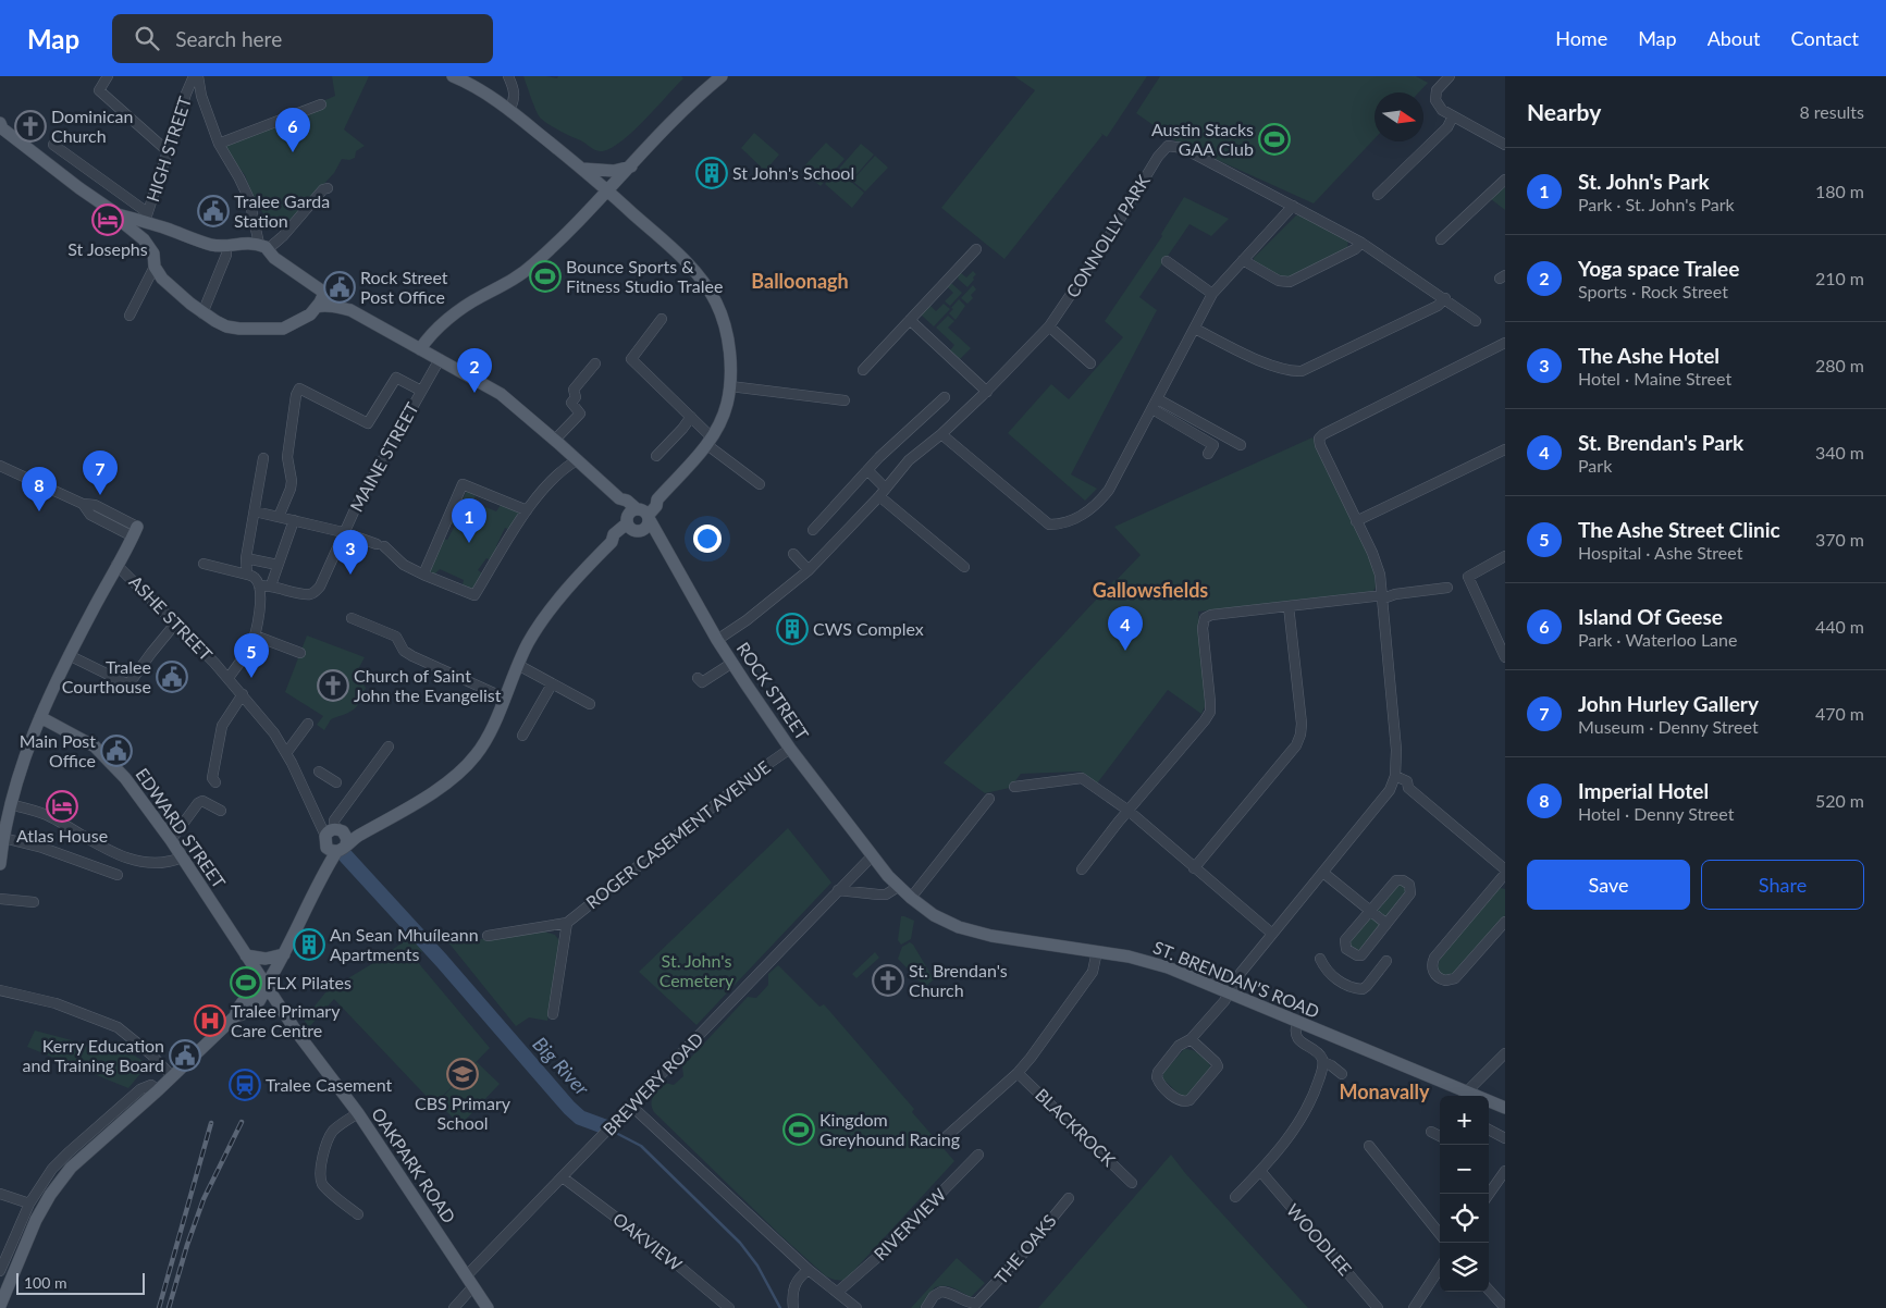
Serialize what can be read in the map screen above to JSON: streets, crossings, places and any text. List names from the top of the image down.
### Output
{
  "streets": {
    "main road": [
      "ROCK STREET",
      "EDWARD STREET",
      "ST. BRENDAN'S ROAD",
      "OAKPARK ROAD"
    ],
    "street": [
      "HIGH STREET",
      "CONNOLLY PARK",
      "MAINE STREET",
      "ASHE STREET",
      "ROGER CASEMENT AVENUE",
      "BREWERY ROAD",
      "BLACKROCK",
      "RIVERVIEW",
      "WOODLEE",
      "OAKVIEW",
      "THE OAKS"
    ]
  },
  "crossings": [
    ["CONNOLLY PARK", "ROCK STREET"],
    ["ROCK STREET", "ROGER CASEMENT AVENUE"],
    ["ROCK STREET", "ST. BRENDAN'S ROAD"],
    ["ROCK STREET", "BREWERY ROAD"],
    ["EDWARD STREET", "OAKPARK ROAD"],
    ["ST. BRENDAN'S ROAD", "BREWERY ROAD"],
    ["BREWERY ROAD", "OAKPARK ROAD"],
    ["BREWERY ROAD", "OAKVIEW"]
  ],
  "districts": ["Balloonagh", "Gallowsfields", "Monavally"],
  "water": ["Big River"],
  "parks": ["St. John's Cemetery"],
  "places": {
    "church": ["Dominican Church", "Church of Saint John the Evangelist", "St. Brendan's Church"],
    "sports": [
      "Austin Stacks GAA Club",
      "Bounce Sports & Fitness Studio Tralee",
      "FLX Pilates",
      "Kingdom Greyhound Racing"
    ],
    "building": ["St John's School", "CWS Complex", "An Sean Mhuíleann Apartments"],
    "public building": [
      "Tralee Garda Station",
      "Rock Street Post Office",
      "Tralee Courthouse",
      "Main Post Office",
      "Kerry Education and Training Board"
    ],
    "hotel": ["St Josephs", "Atlas House"],
    "hospital": ["Tralee Primary Care Centre"],
    "school or university": ["CBS Primary School"],
    "station": ["Tralee Casement"]
  },
  "scale_bar": "100 m",
  "north": "right",
  "page": {
    "header": "Map",
    "search": "Search here",
    "nav": [
      "Home",
      "Map",
      "About",
      "Contact"
    ],
    "heading": ["Nearby", "8 results"],
    "pins": [
      "6",
      "2",
      "7",
      "8",
      "1",
      "3",
      "4",
      "5"
    ],
    "list": [
      {
        "mark": "1",
        "name": "St. John's Park",
        "note": "Park · St. John's Park",
        "value": "180 m"
      },
      {
        "mark": "2",
        "name": "Yoga space Tralee",
        "note": "Sports · Rock Street",
        "value": "210 m"
      },
      {
        "mark": "3",
        "name": "The Ashe Hotel",
        "note": "Hotel · Maine Street",
        "value": "280 m"
      },
      {
        "mark": "4",
        "name": "St. Brendan's Park",
        "note": "Park",
        "value": "340 m"
      },
      {
        "mark": "5",
        "name": "The Ashe Street Clinic",
        "note": "Hospital · Ashe Street",
        "value": "370 m"
      },
      {
        "mark": "6",
        "name": "Island Of Geese",
        "note": "Park · Waterloo Lane",
        "value": "440 m"
      },
      {
        "mark": "7",
        "name": "John Hurley Gallery",
        "note": "Museum · Denny Street",
        "value": "470 m"
      },
      {
        "mark": "8",
        "name": "Imperial Hotel",
        "note": "Hotel · Denny Street",
        "value": "520 m"
      }
    ],
    "buttons": ["Save", "Share"],
    "map_buttons": ["+", "−"],
    "scale": "100 m"
  }
}
